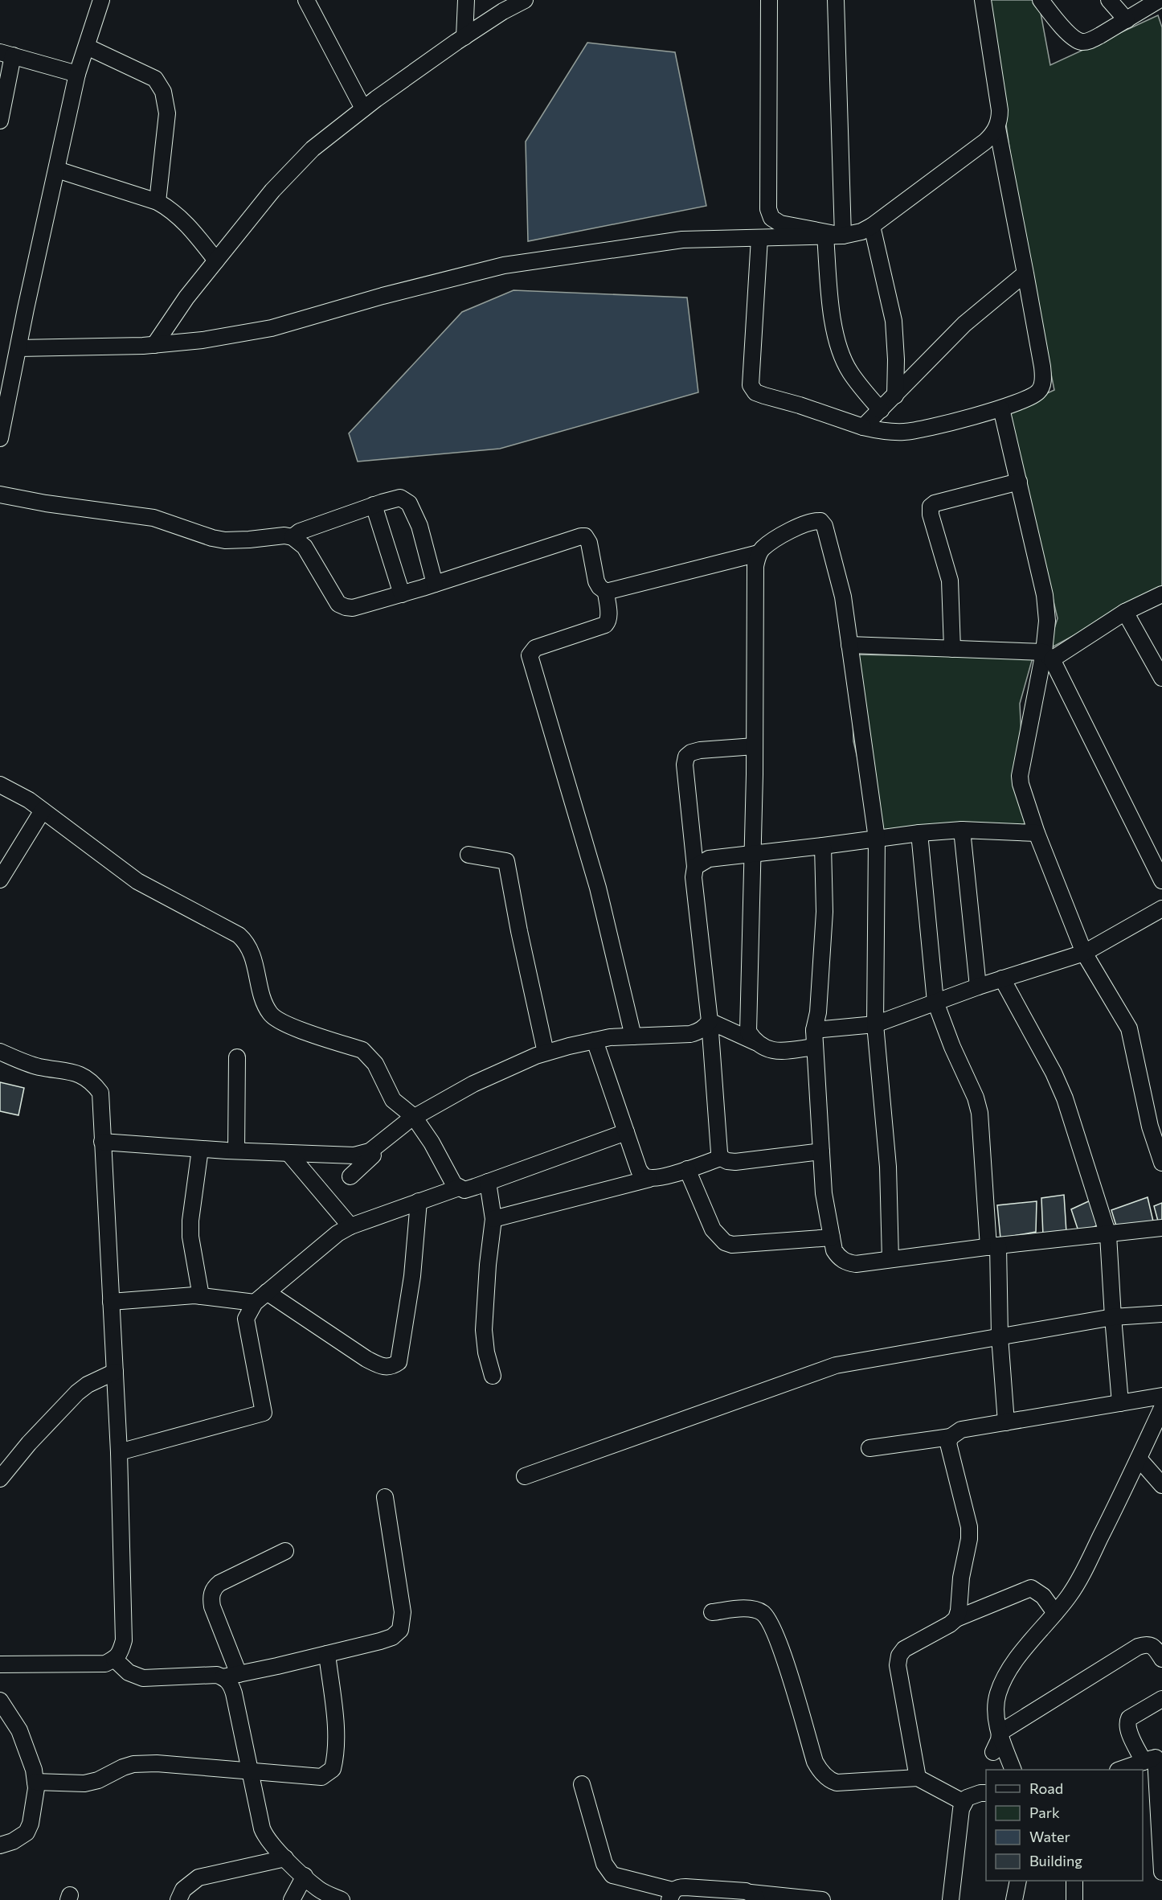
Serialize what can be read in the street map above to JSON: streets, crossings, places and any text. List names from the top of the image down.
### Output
{
  "legend": [
    "Road",
    "Park",
    "Water",
    "Building"
  ]
}
